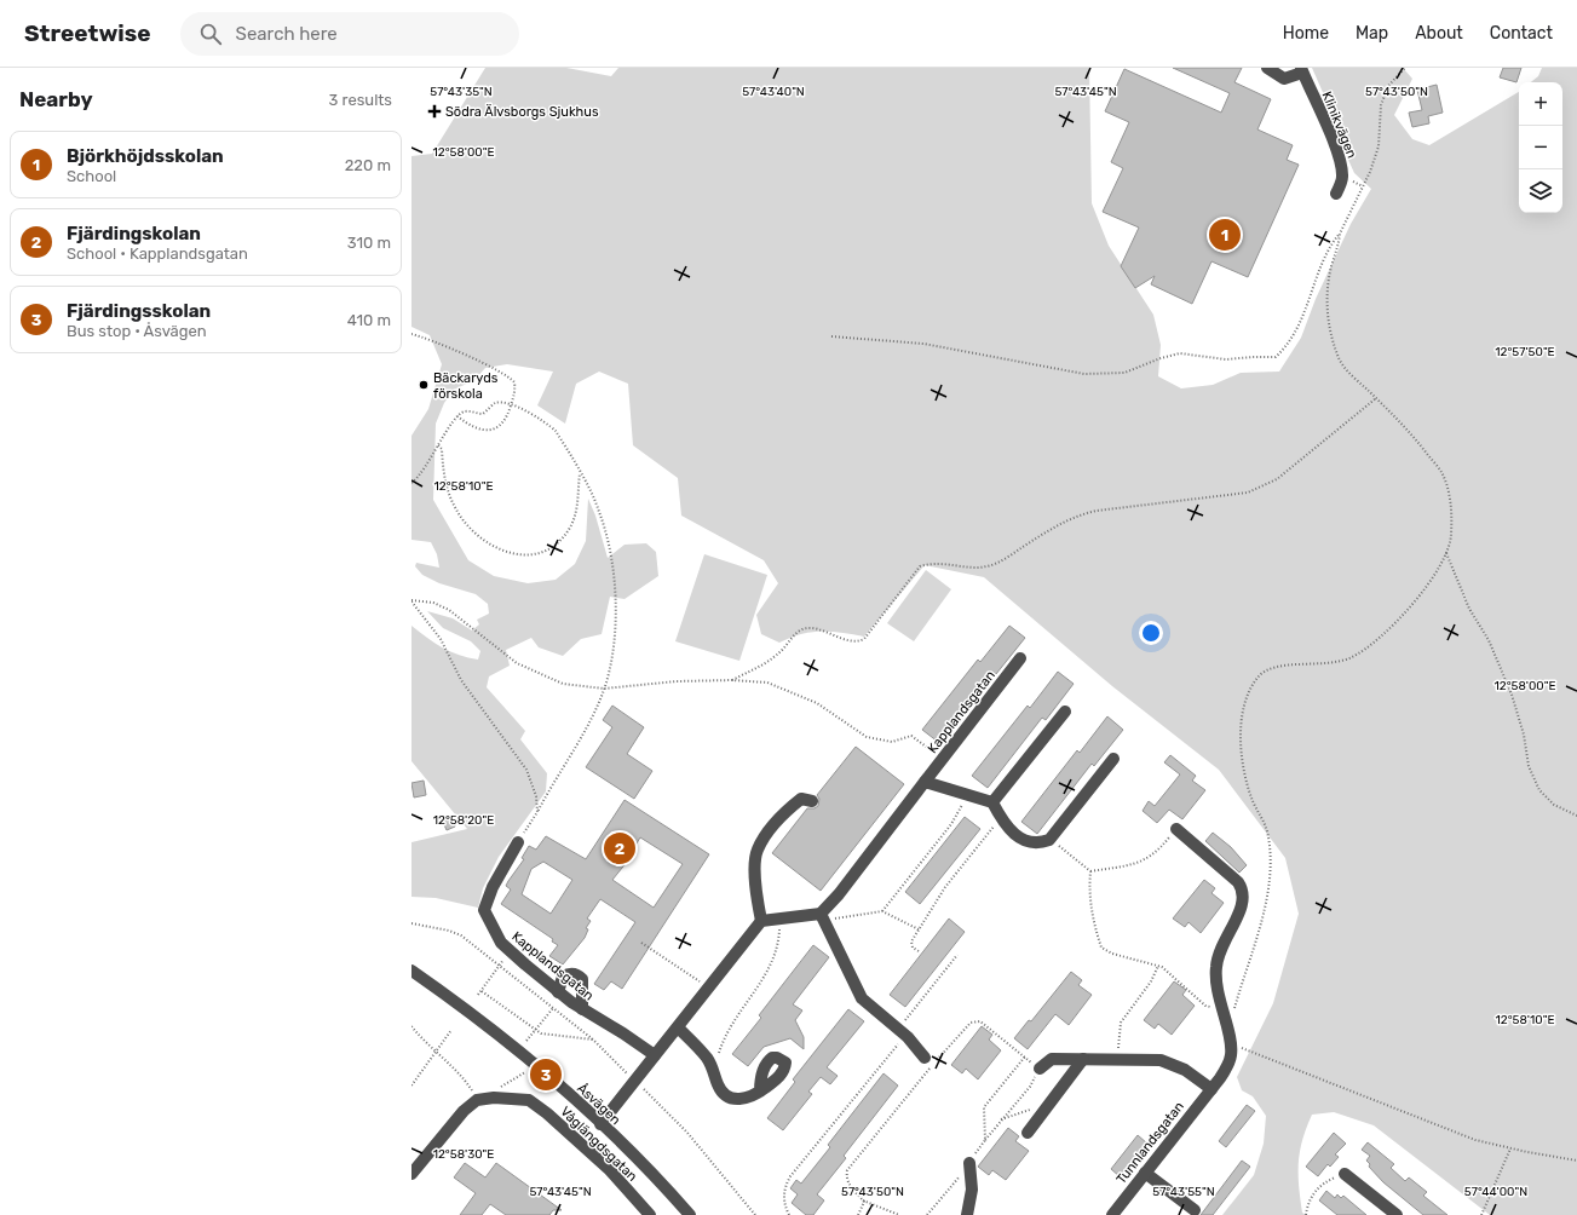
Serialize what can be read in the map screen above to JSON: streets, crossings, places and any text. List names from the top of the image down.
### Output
{
  "streets": {
    "street": [
      "Klinikvägen",
      "Kapplandsgatan",
      "Åsvägen",
      "Tunnlandsgatan",
      "Våglängdsgatan"
    ]
  },
  "places": {
    "health": ["Södra Älvsborgs Sjukhus"],
    "other": ["Bäckaryds förskola"]
  },
  "page": {
    "header": "Streetwise",
    "search": "Search here",
    "nav": [
      "Home",
      "Map",
      "About",
      "Contact"
    ],
    "heading": ["Nearby", "3 results"],
    "map_buttons": ["+", "−"],
    "list": [
      {
        "mark": "1",
        "name": "Björkhöjdsskolan",
        "note": "School",
        "value": "220 m"
      },
      {
        "mark": "2",
        "name": "Fjärdingskolan",
        "note": "School · Kapplandsgatan",
        "value": "310 m"
      },
      {
        "mark": "3",
        "name": "Fjärdingsskolan",
        "note": "Bus stop · Åsvägen",
        "value": "410 m"
      }
    ],
    "pins": ["1", "2", "3"]
  },
  "coordinates": [
    "57°43'35\"N",
    "57°43'40\"N",
    "57°43'45\"N",
    "57°43'50\"N",
    "12°58'00\"E",
    "12°57'50\"E",
    "12°58'10\"E",
    "12°58'20\"E",
    "12°58'30\"E",
    "57°43'55\"N",
    "57°44'00\"N"
  ]
}
